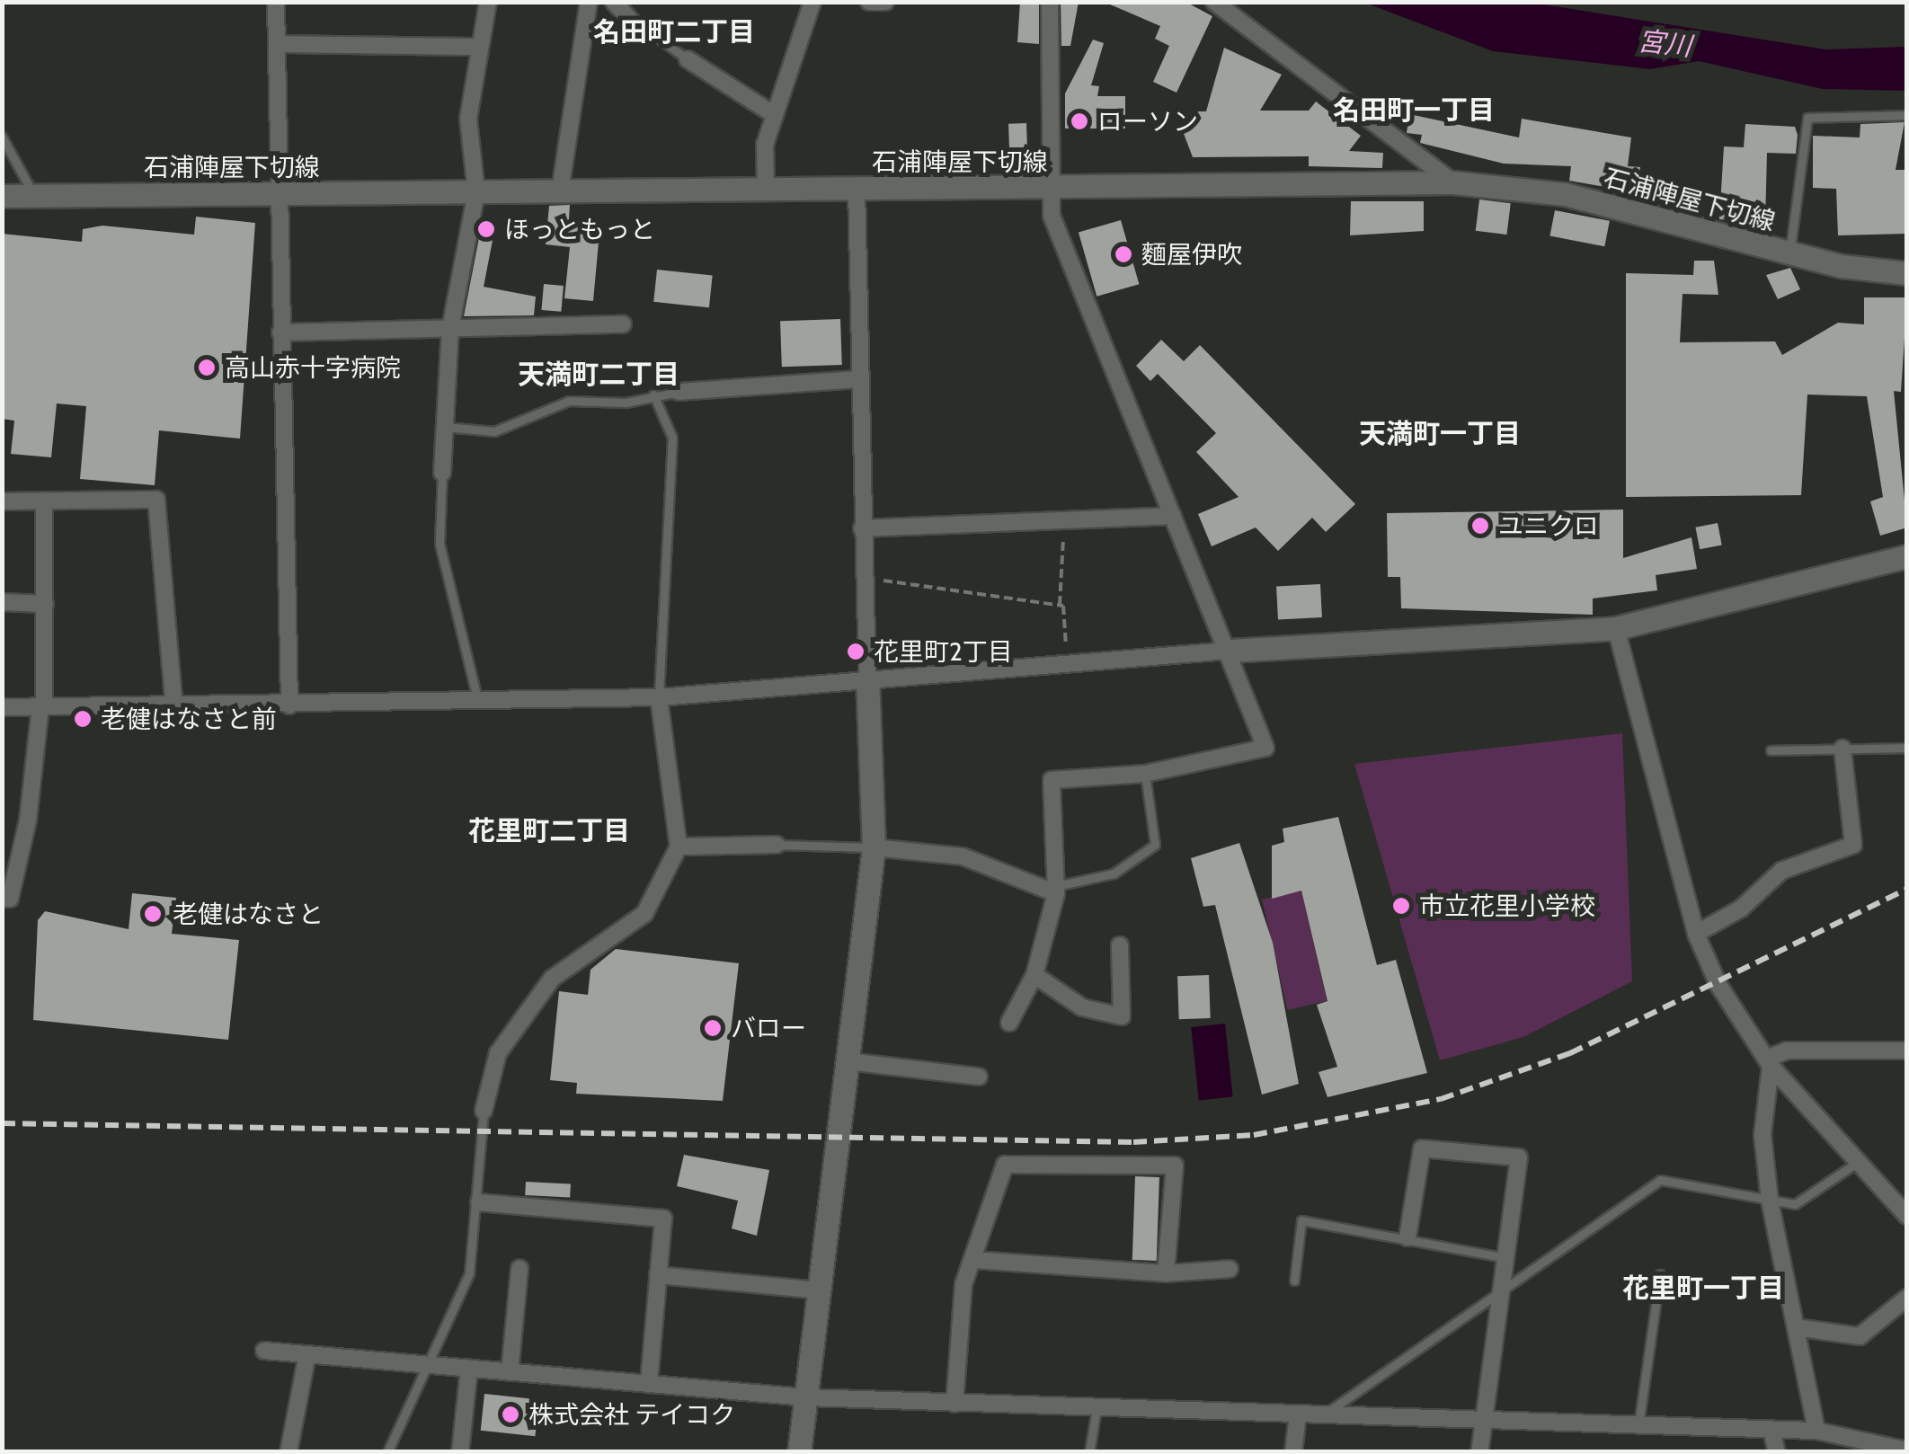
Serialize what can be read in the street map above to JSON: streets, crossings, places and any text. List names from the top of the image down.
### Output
{
  "streets": {
    "main road": ["石浦陣屋下切線"]
  },
  "districts": [
    "名田町二丁目",
    "名田町一丁目",
    "天満町二丁目",
    "天満町一丁目",
    "花里町二丁目",
    "花里町一丁目"
  ],
  "water": ["宮川"],
  "places": [
    "ローソン",
    "ほっともっと",
    "麵屋伊吹",
    "高山赤十字病院",
    "ユニクロ",
    "花里町2丁目",
    "老健はなさと前",
    "市立花里小学校",
    "老健はなさと",
    "バロー",
    "株式会社 テイコク"
  ]
}
